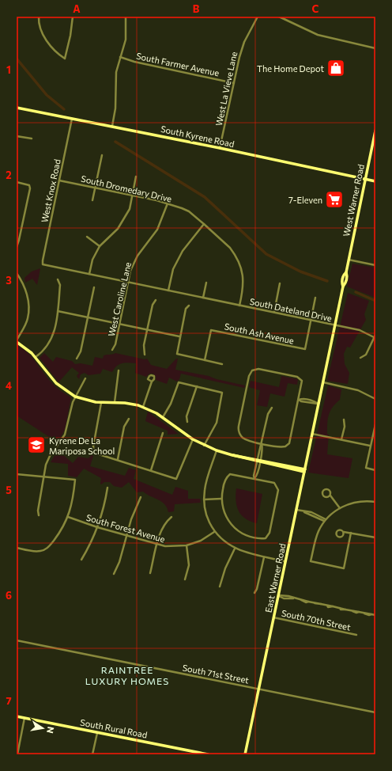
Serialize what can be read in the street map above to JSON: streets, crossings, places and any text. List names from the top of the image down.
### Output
{
  "streets": {
    "main road": [
      "South Kyrene Road",
      "West Warner Road",
      "East Warner Road",
      "South Rural Road"
    ],
    "street": [
      "South Farmer Avenue",
      "West La Vieve Lane",
      "South Dromedary Drive",
      "West Knox Road",
      "West Caroline Lane",
      "South Dateland Drive",
      "South Ash Avenue",
      "South Forest Avenue",
      "South 70th Street",
      "South 71st Street"
    ]
  },
  "crossings": [
    ["South Farmer Avenue", "West La Vieve Lane"],
    ["West La Vieve Lane", "South Kyrene Road"],
    ["South Kyrene Road", "West Knox Road"],
    ["South Kyrene Road", "West Warner Road"],
    ["South Dromedary Drive", "West Knox Road"],
    ["South Dromedary Drive", "West Caroline Lane"],
    ["South Dromedary Drive", "South Dateland Drive"],
    ["West Knox Road", "South Dateland Drive"],
    ["West Warner Road", "South Dateland Drive"],
    ["West Warner Road", "East Warner Road"],
    ["West Caroline Lane", "South Dateland Drive"],
    ["South Dateland Drive", "South Ash Avenue"],
    ["East Warner Road", "South 70th Street"],
    ["East Warner Road", "South 71st Street"]
  ],
  "districts": ["RAINTREE LUXURY HOMES"],
  "places": {
    "shop": ["The Home Depot"],
    "supermarket": ["7-Eleven"],
    "school or university": ["Kyrene De La Mariposa School"]
  },
  "north": "right",
  "grid": {
    "columns": ["A", "B", "C"],
    "rows": [
      "1",
      "2",
      "3",
      "4",
      "5",
      "6",
      "7"
    ]
  }
}
